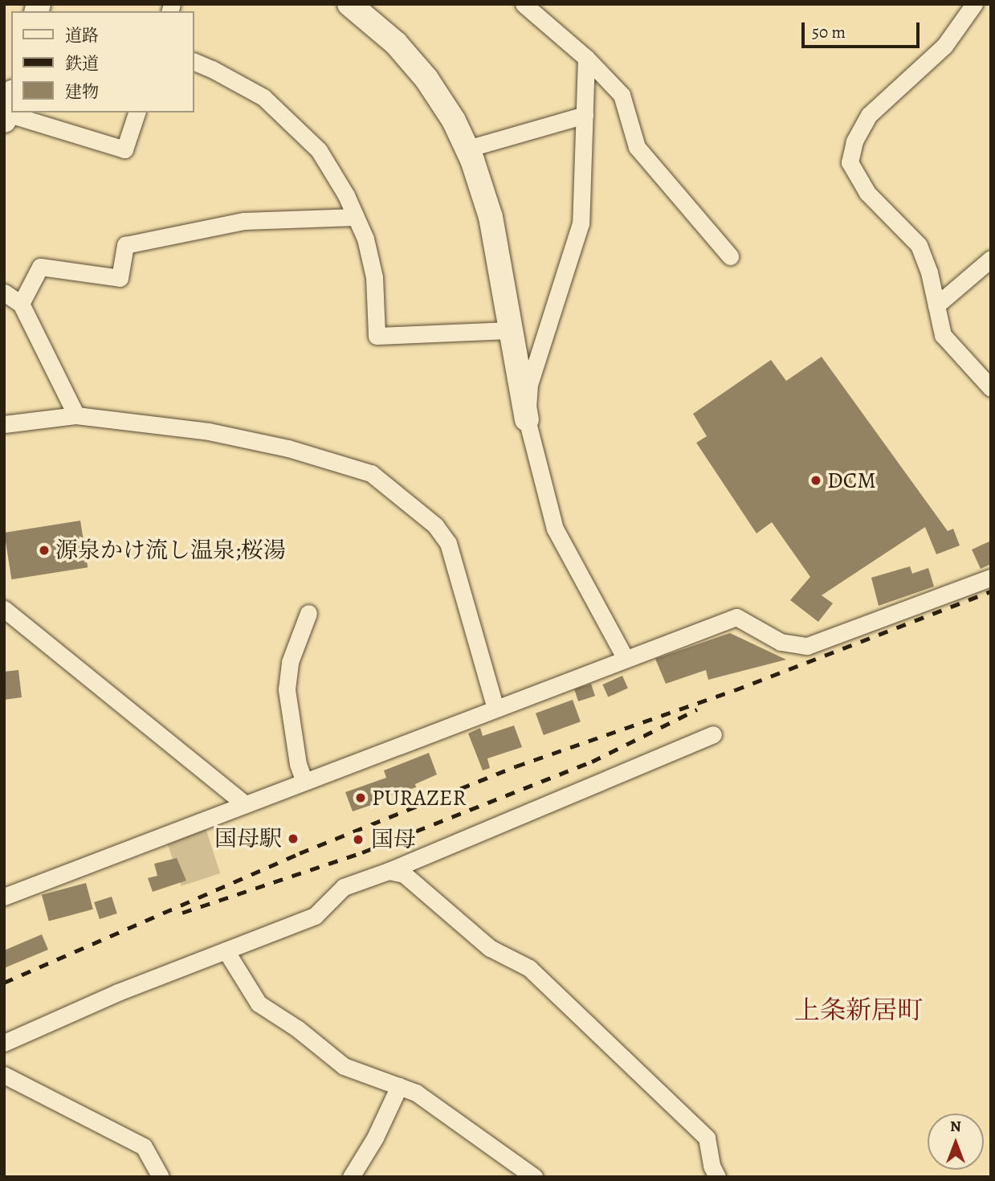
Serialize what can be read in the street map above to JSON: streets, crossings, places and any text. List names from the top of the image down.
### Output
{
  "districts": ["上条新居町"],
  "places": [
    "DCM",
    "源泉かけ流し温泉;桜湯",
    "PURAZER",
    "国母駅",
    "国母"
  ],
  "legend": ["道路", "鉄道", "建物"],
  "scale_bar": "50 m",
  "north": "top"
}
